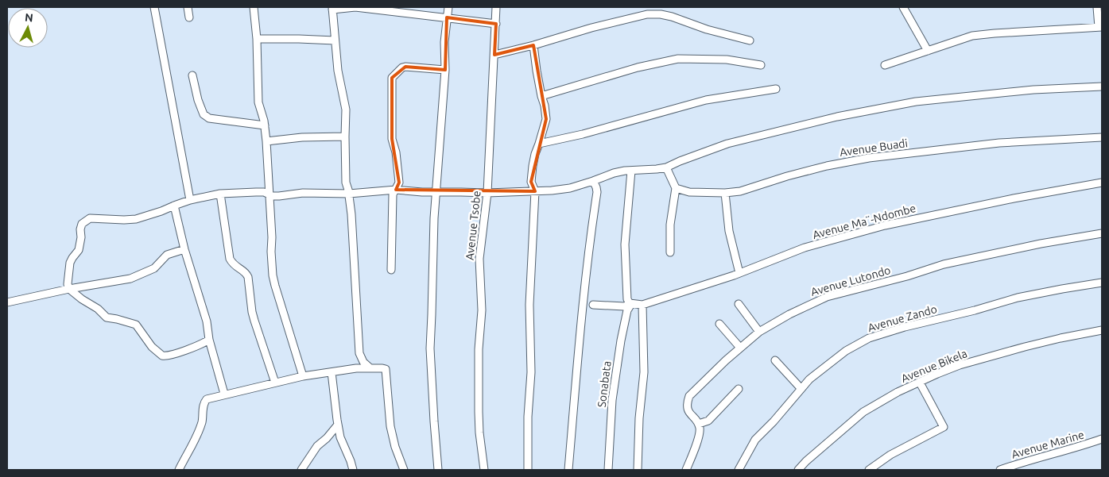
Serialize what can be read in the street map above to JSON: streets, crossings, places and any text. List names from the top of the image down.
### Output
{
  "streets": {
    "street": [
      "Avenue Buadi",
      "Avenue Ma¨-Ndombe",
      "Avenue Tsobe",
      "Avenue Lutondo",
      "Avenue Zando",
      "Avenue Bikela",
      "Sonabata",
      "Avenue Marine"
    ]
  },
  "crossings": [
    ["Avenue Ma¨-Ndombe", "Sonabata"]
  ],
  "north": "top"
}
